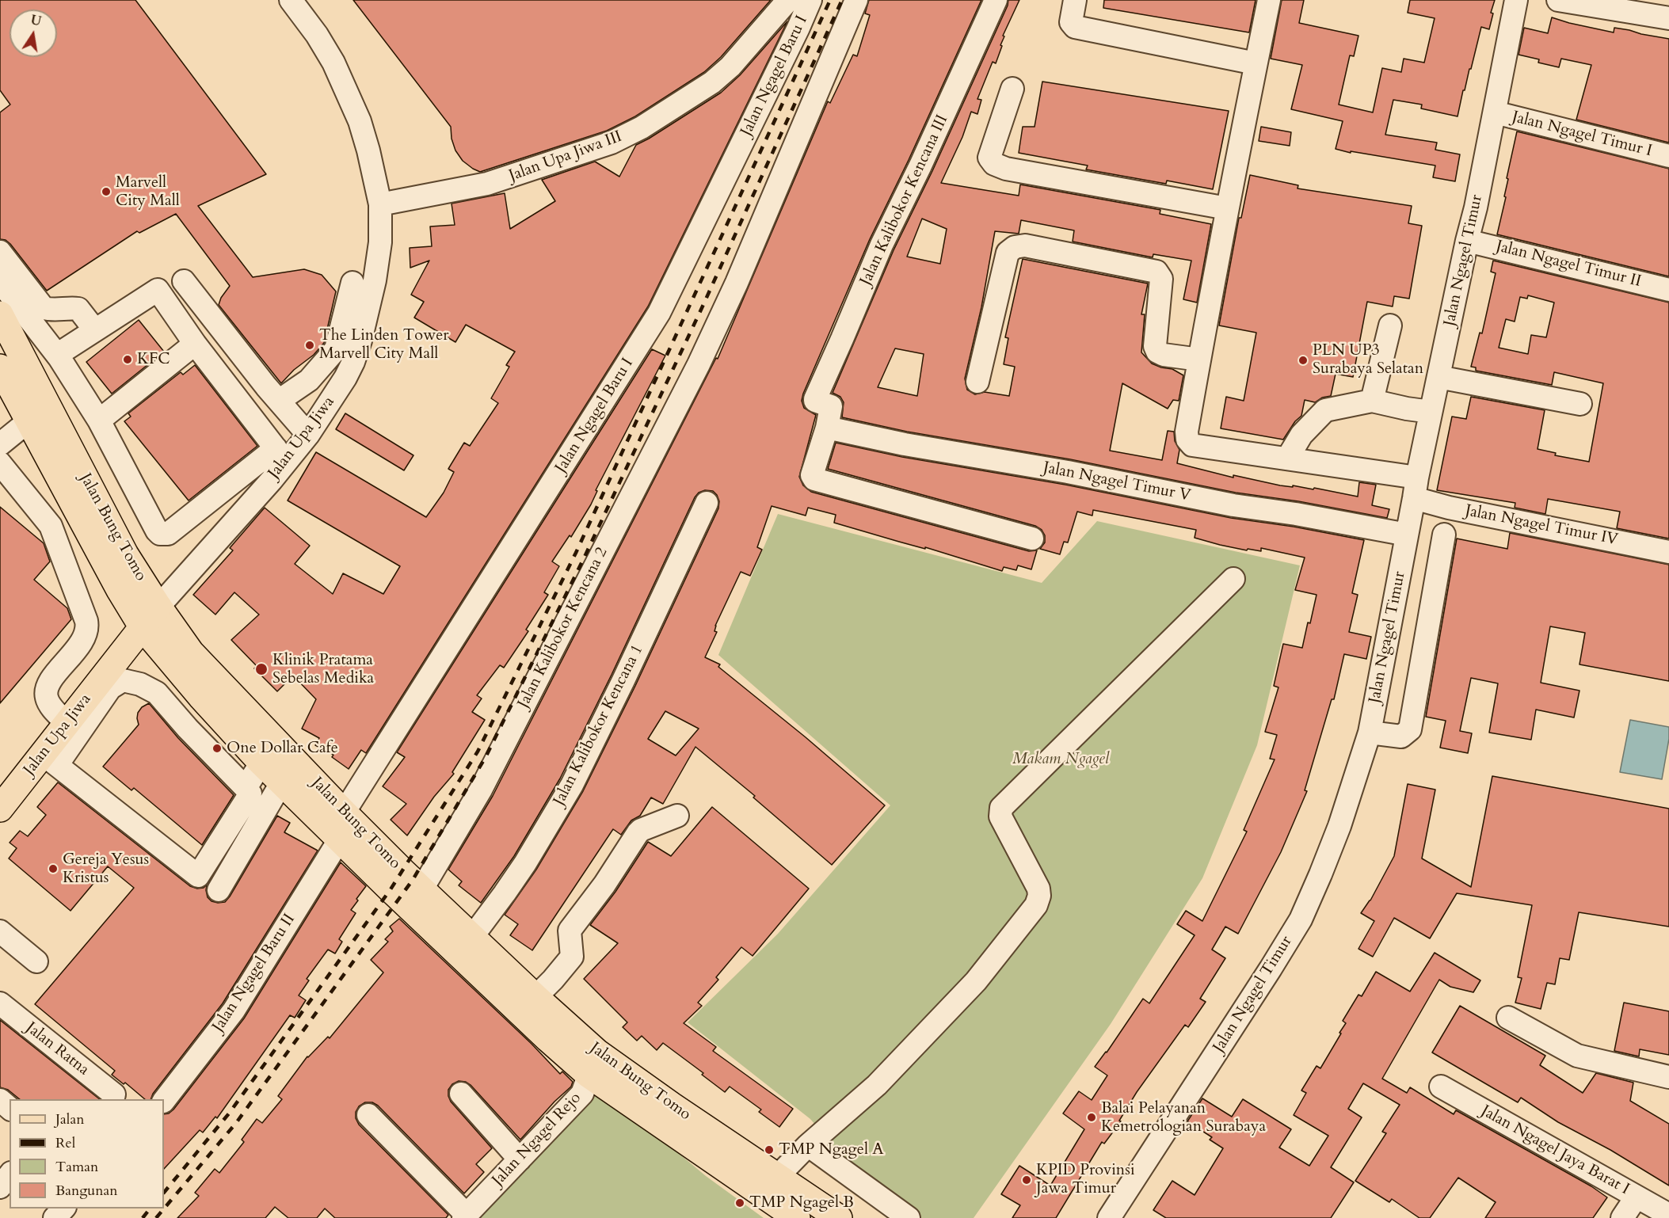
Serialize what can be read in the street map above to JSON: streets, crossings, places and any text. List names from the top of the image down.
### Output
{
  "streets": {
    "main road": ["Jalan Upa Jiwa", "Jalan Bung Tomo"],
    "street": [
      "Jalan Ngagel Baru I",
      "Jalan Ngagel Timur I",
      "Jalan Upa Jiwa III",
      "Jalan Kalibokor Kencana III",
      "Jalan Ngagel Timur",
      "Jalan Ngagel Timur II",
      "Jalan Ngagel Timur V",
      "Jalan Ngagel Timur IV",
      "Jalan Kalibokor Kencana 2",
      "Jalan Kalibokor Kencana 1",
      "Jalan Ngagel Baru II",
      "Jalan Ratna",
      "Jalan Ngagel Rejo",
      "Jalan Ngagel Jaya Barat I"
    ]
  },
  "crossings": [
    ["Jalan Ngagel Baru I", "Jalan Bung Tomo"],
    ["Jalan Ngagel Timur I", "Jalan Ngagel Timur"],
    ["Jalan Upa Jiwa III", "Jalan Upa Jiwa"],
    ["Jalan Kalibokor Kencana III", "Jalan Ngagel Timur V"],
    ["Jalan Ngagel Timur", "Jalan Ngagel Timur II"],
    ["Jalan Ngagel Timur", "Jalan Ngagel Timur V"],
    ["Jalan Ngagel Timur", "Jalan Ngagel Timur IV"],
    ["Jalan Upa Jiwa", "Jalan Bung Tomo"],
    ["Jalan Bung Tomo", "Jalan Kalibokor Kencana 2"],
    ["Jalan Bung Tomo", "Jalan Kalibokor Kencana 1"],
    ["Jalan Bung Tomo", "Jalan Ngagel Baru II"],
    ["Jalan Bung Tomo", "Jalan Ngagel Rejo"]
  ],
  "parks": ["Makam Ngagel"],
  "places": [
    "Marvell City Mall",
    "The Linden Tower Marvell City Mall",
    "KFC",
    "PLN UP3 Surabaya Selatan",
    "Klinik Pratama Sebelas Medika",
    "One Dollar Cafe",
    "Gereja Yesus Kristus",
    "Balai Pelayanan Kemetrologian Surabaya",
    "TMP Ngagel A",
    "KPID Provinsi Jawa Timur",
    "TMP Ngagel B"
  ],
  "legend": [
    "Jalan",
    "Rel",
    "Taman",
    "Bangunan"
  ],
  "north": "top"
}
